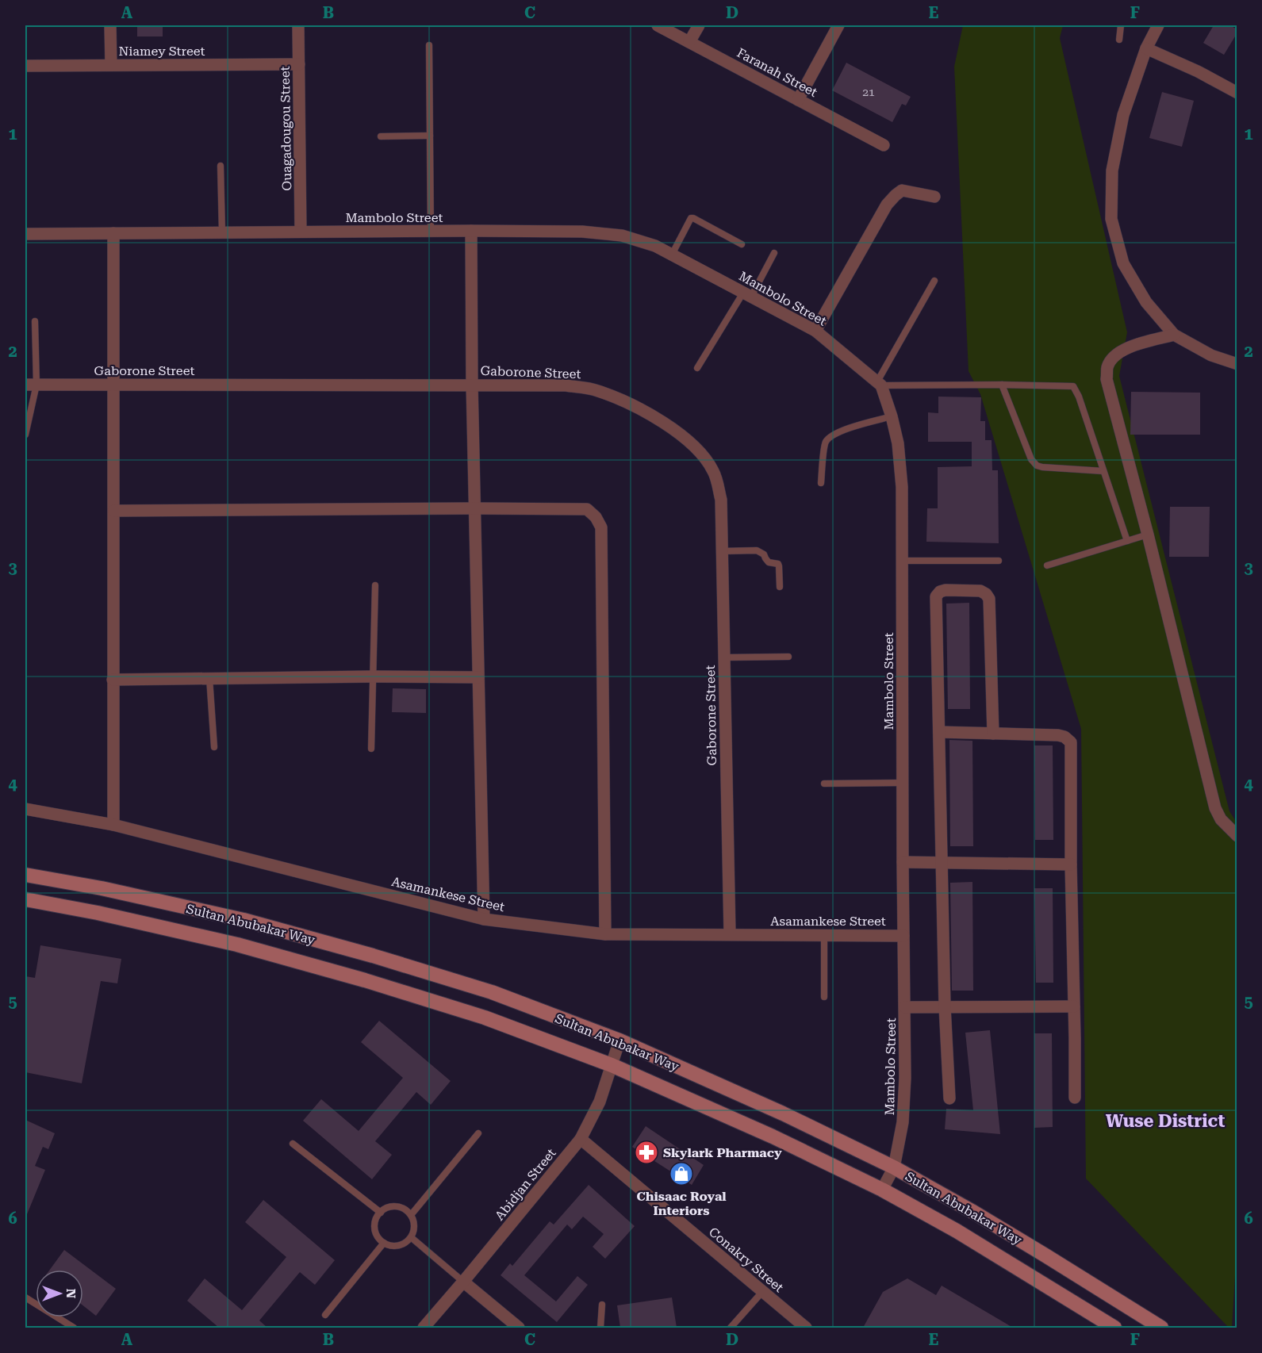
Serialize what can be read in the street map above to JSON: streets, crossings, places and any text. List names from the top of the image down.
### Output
{
  "streets": {
    "main road": ["Sultan Abubakar Way"],
    "street": [
      "Niamey Street",
      "Faranah Street",
      "Ouagadougou Street",
      "Mambolo Street",
      "Gaborone Street",
      "Asamankese Street",
      "Abidjan Street",
      "Conakry Street"
    ]
  },
  "crossings": [
    ["Niamey Street", "Ouagadougou Street"],
    ["Ouagadougou Street", "Mambolo Street"],
    ["Mambolo Street", "Asamankese Street"],
    ["Mambolo Street", "Sultan Abubakar Way"],
    ["Gaborone Street", "Asamankese Street"],
    ["Sultan Abubakar Way", "Abidjan Street"],
    ["Abidjan Street", "Conakry Street"]
  ],
  "districts": ["Wuse District"],
  "places": {
    "pharmacy": ["Skylark Pharmacy"],
    "shop": ["Chisaac Royal Interiors"]
  },
  "house_numbers": ["21"],
  "north": "right",
  "grid": {
    "columns": [
      "A",
      "B",
      "C",
      "D",
      "E",
      "F"
    ],
    "rows": [
      "1",
      "2",
      "3",
      "4",
      "5",
      "6"
    ]
  }
}
